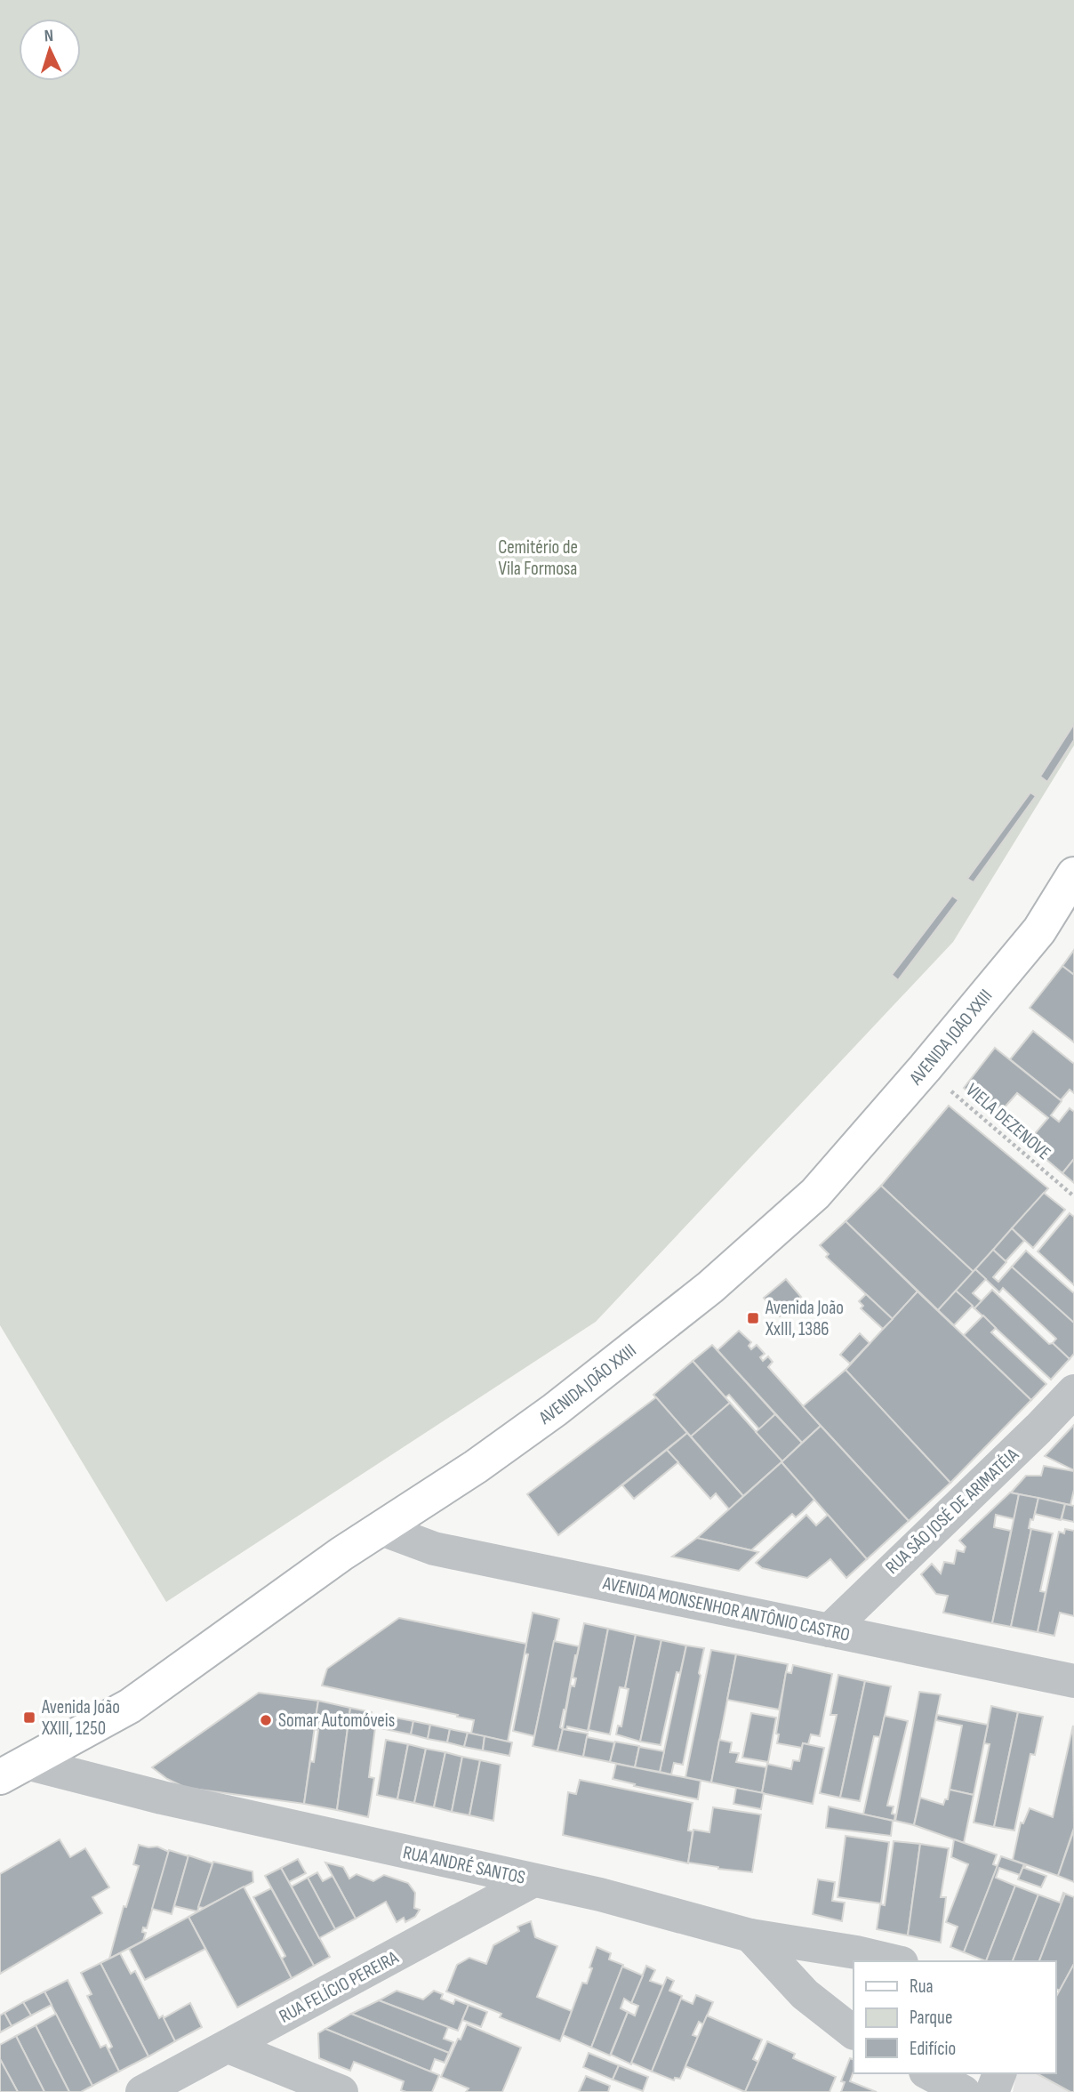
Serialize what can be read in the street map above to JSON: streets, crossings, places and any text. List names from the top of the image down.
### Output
{
  "streets": {
    "main road": ["AVENIDA JOÃO XXIII"],
    "street": [
      "RUA SÃO JOSÉ DE ARIMATÉIA",
      "AVENIDA MONSENHOR ANTÔNIO CASTRO",
      "RUA ANDRÉ SANTOS",
      "RUA FELÍCIO PEREIRA"
    ],
    "path": ["VIELA DEZENOVE"]
  },
  "crossings": [
    ["AVENIDA JOÃO XXIII", "VIELA DEZENOVE"],
    ["AVENIDA JOÃO XXIII", "AVENIDA MONSENHOR ANTÔNIO CASTRO"],
    ["AVENIDA JOÃO XXIII", "RUA ANDRÉ SANTOS"],
    ["RUA SÃO JOSÉ DE ARIMATÉIA", "AVENIDA MONSENHOR ANTÔNIO CASTRO"],
    ["RUA ANDRÉ SANTOS", "RUA FELÍCIO PEREIRA"]
  ],
  "parks": ["Cemitério de Vila Formosa"],
  "places": {
    "transit": ["Avenida João XxIII, 1386", "Avenida João XXIII, 1250"],
    "other": ["Somar Automóveis"]
  },
  "legend": ["Rua", "Parque", "Edifício"],
  "north": "top"
}
